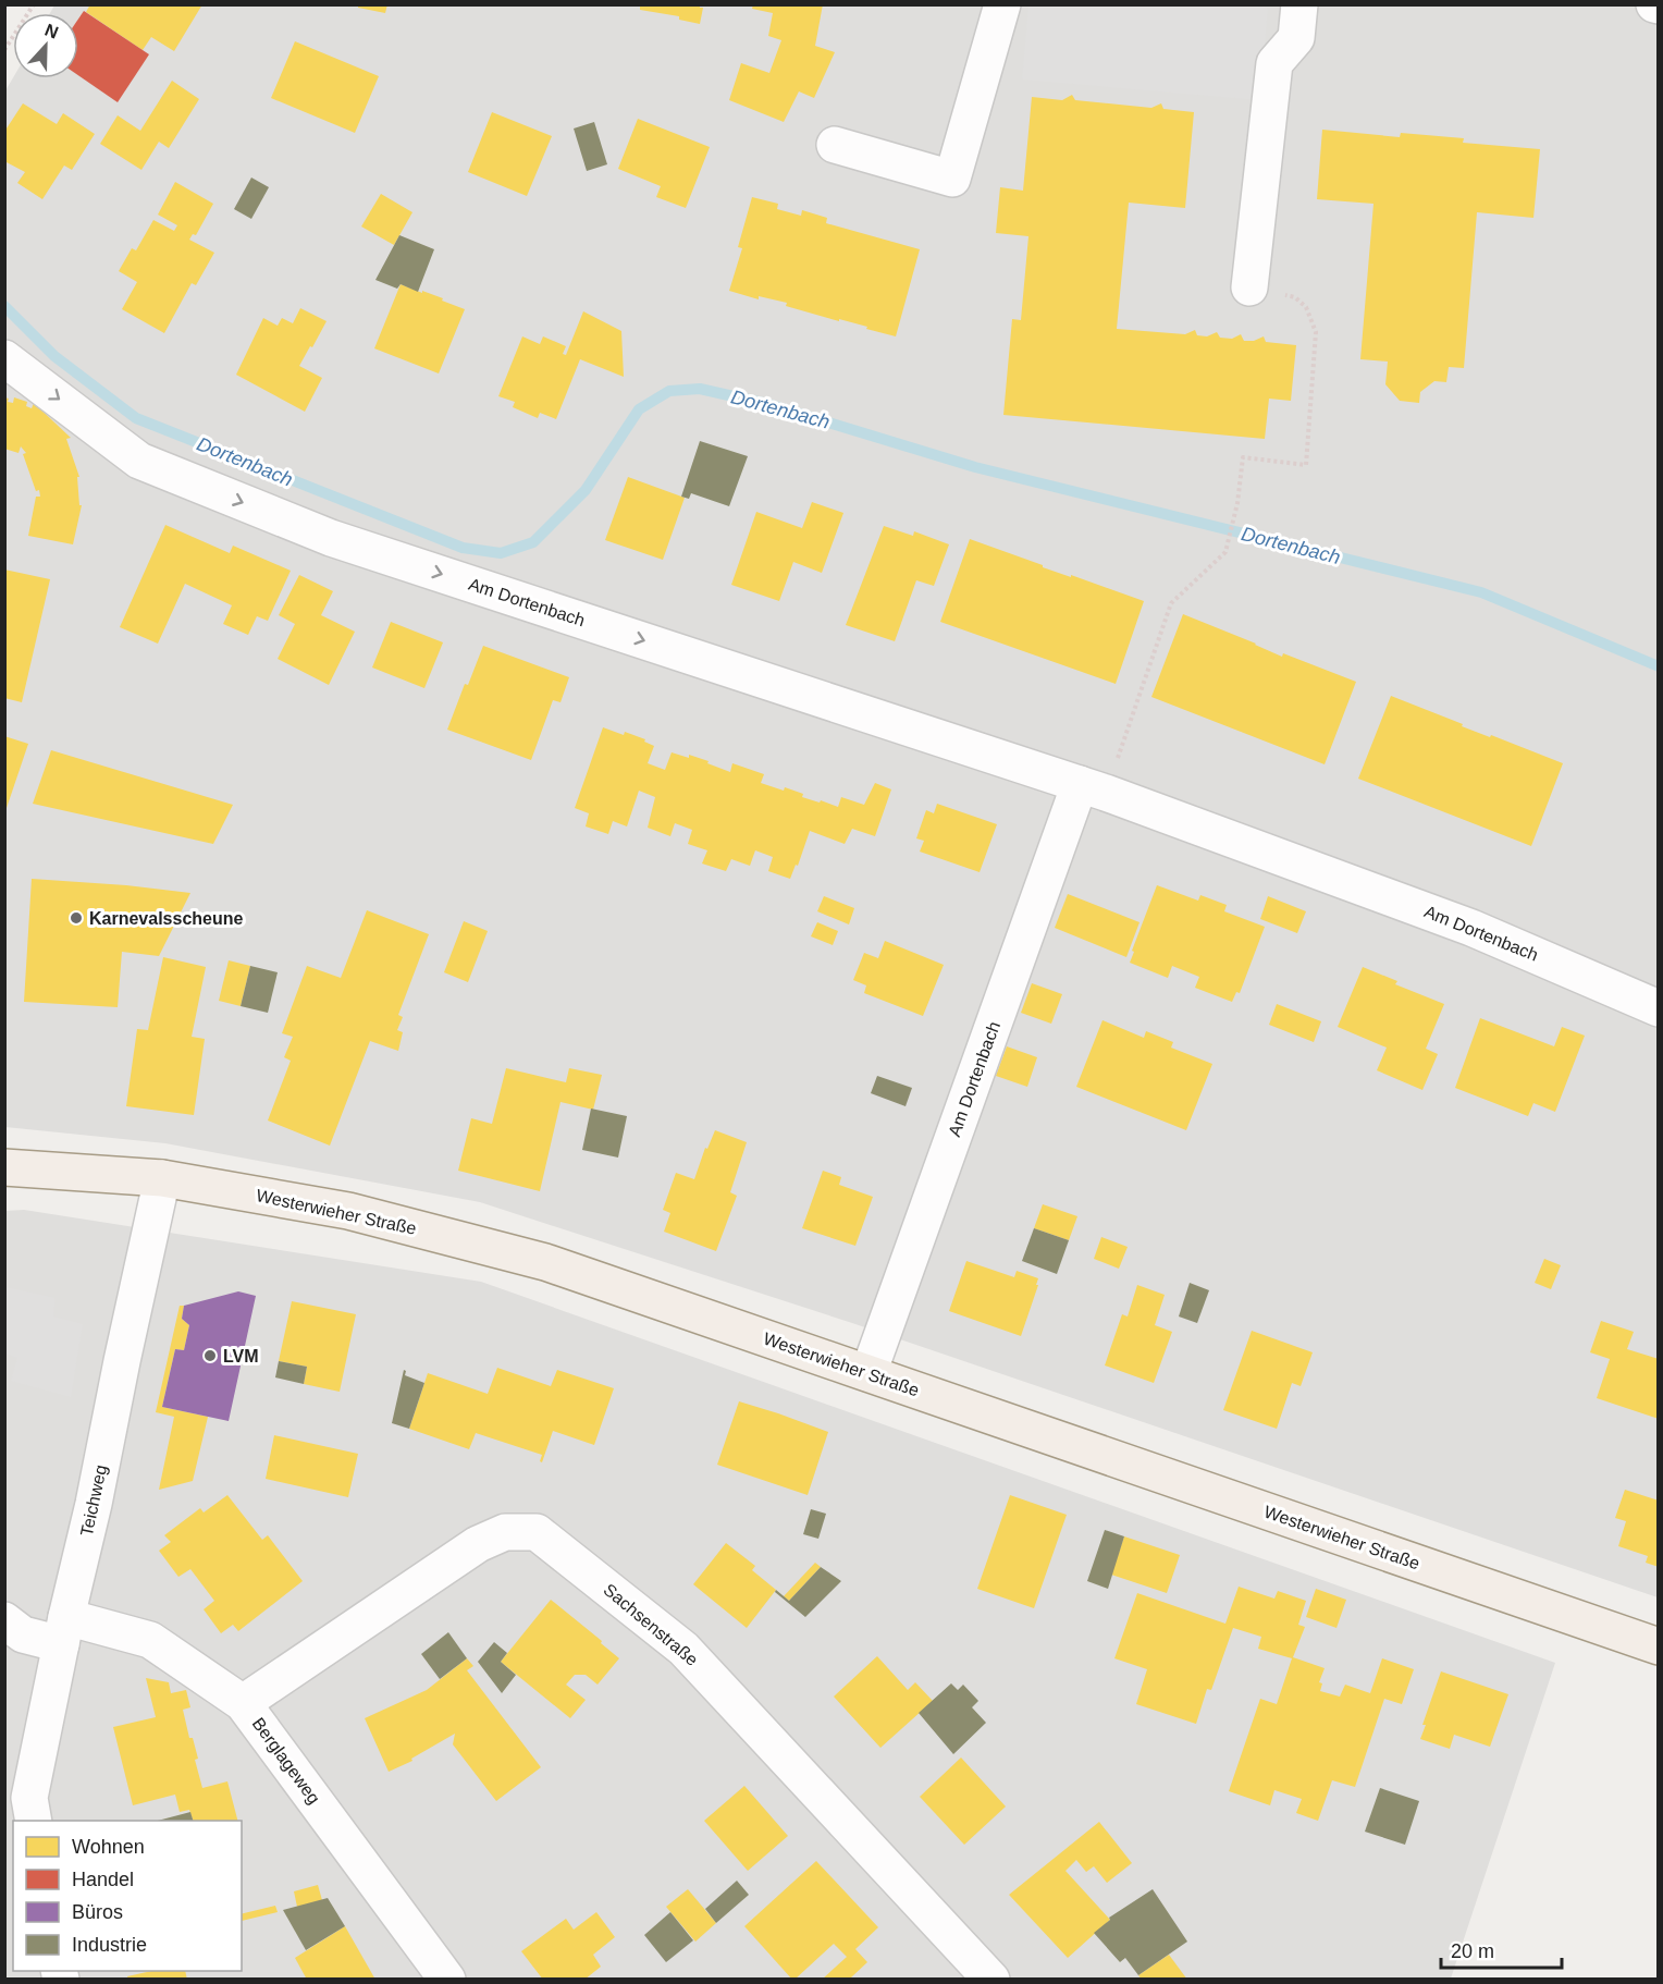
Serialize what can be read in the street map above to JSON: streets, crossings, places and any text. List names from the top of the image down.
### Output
{
  "streets": {
    "main road": ["Westerwieher Straße"],
    "street": [
      "Am Dortenbach",
      "Teichweg",
      "Sachsenstraße",
      "Berglageweg"
    ]
  },
  "crossings": [
    ["Am Dortenbach", "Westerwieher Straße"],
    ["Westerwieher Straße", "Teichweg"],
    ["Teichweg", "Berglageweg"],
    ["Sachsenstraße", "Berglageweg"]
  ],
  "one_way": ["Am Dortenbach"],
  "water": ["Dortenbach"],
  "places": ["Karnevalsscheune", "LVM"],
  "legend": [
    "Wohnen",
    "Handel",
    "Büros",
    "Industrie"
  ],
  "scale_bar": "20 m",
  "north": "top"
}
